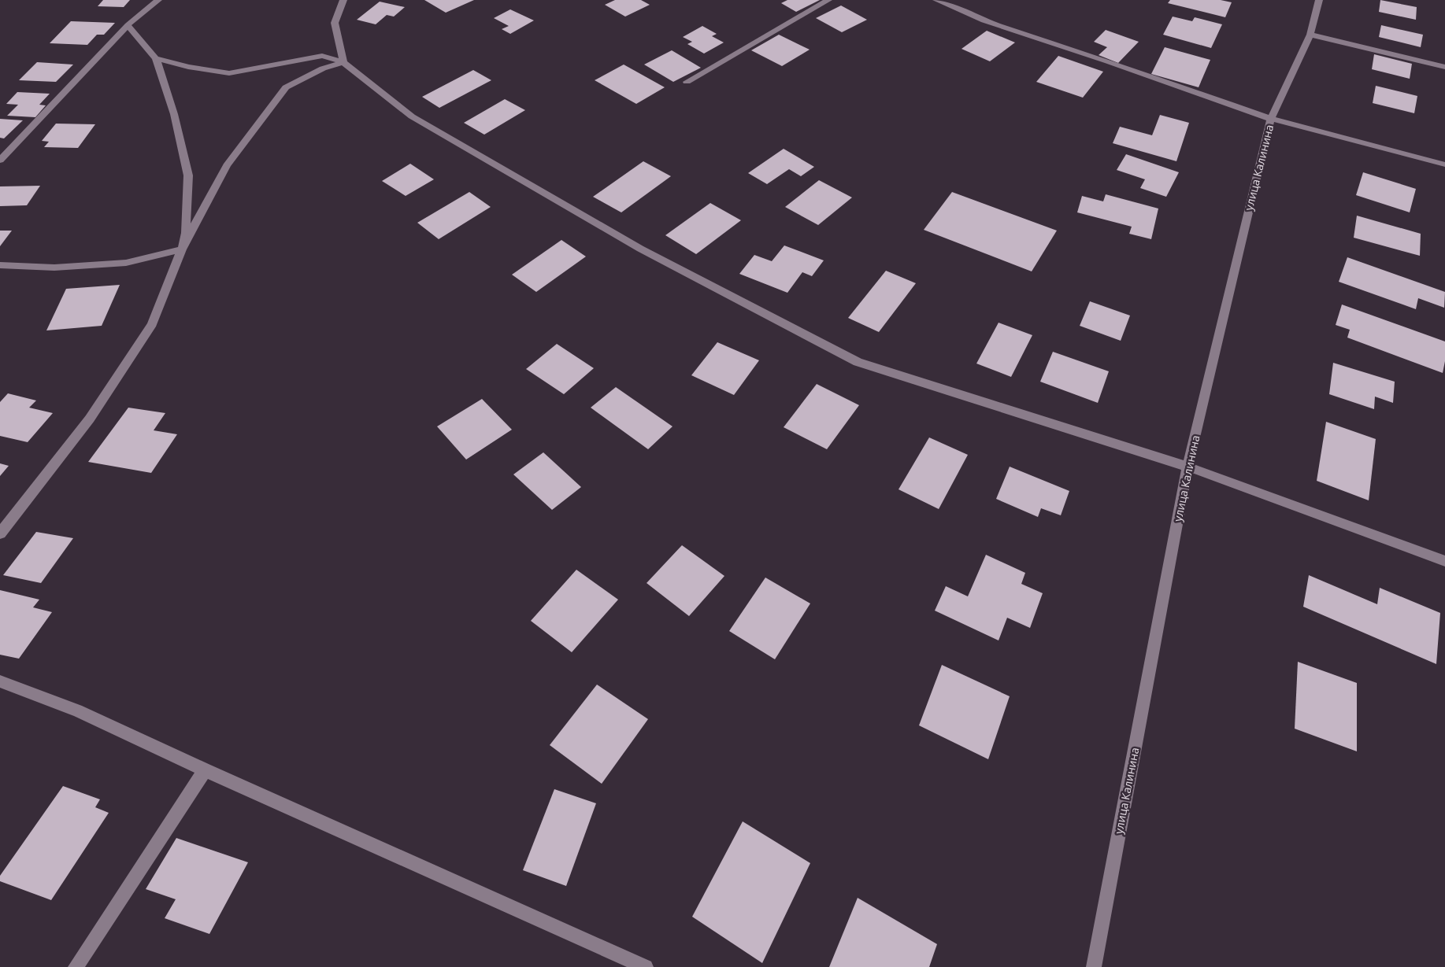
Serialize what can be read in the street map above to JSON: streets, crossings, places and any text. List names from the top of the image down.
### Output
{
  "streets": {
    "street": ["улица Калинина"]
  }
}
